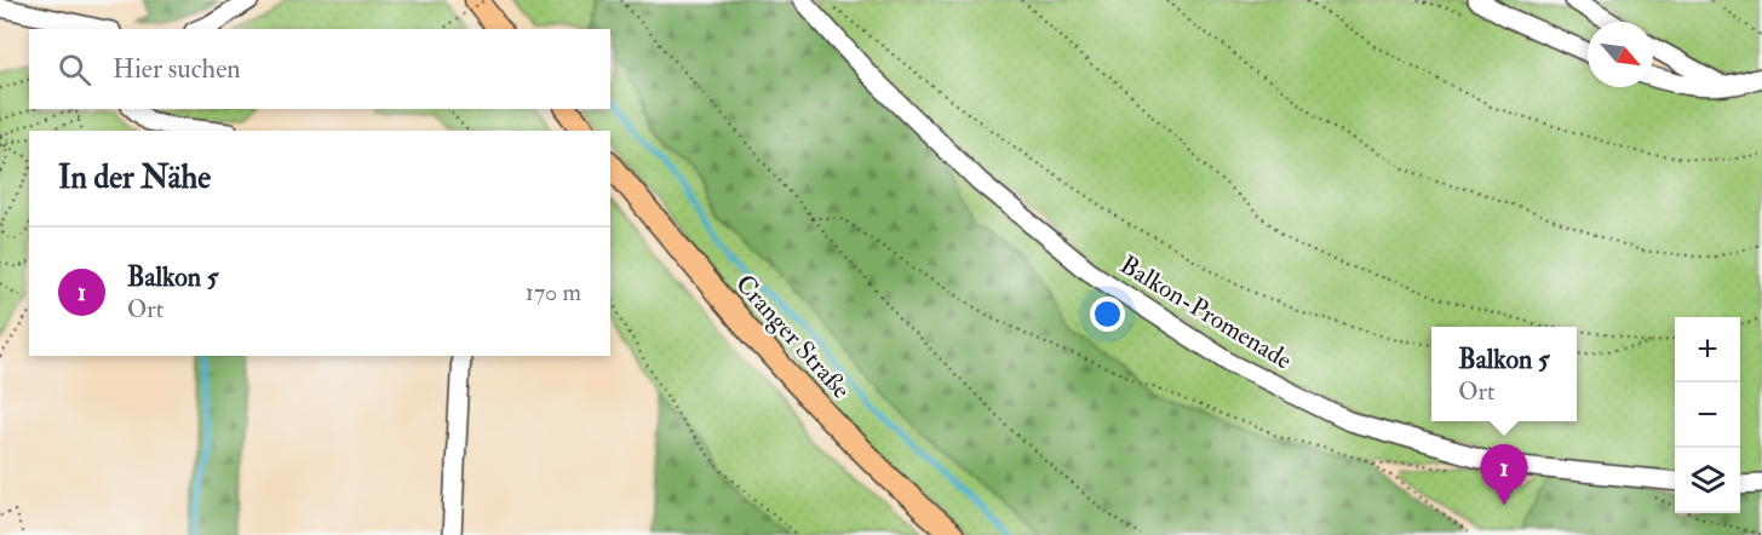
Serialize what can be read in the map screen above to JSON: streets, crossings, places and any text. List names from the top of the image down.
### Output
{
  "streets": {
    "main road": ["Cranger Straße"],
    "street": ["Balkon-Promenade"]
  },
  "north": "bottom right",
  "page": {
    "search": "Hier suchen",
    "heading": "In der Nähe",
    "list": [
      {
        "mark": "1",
        "name": "Balkon 5",
        "note": "Ort",
        "value": "170 m"
      }
    ],
    "map_buttons": ["+", "−"],
    "popup": ["Balkon 5", "Ort"],
    "pins": "1"
  }
}
